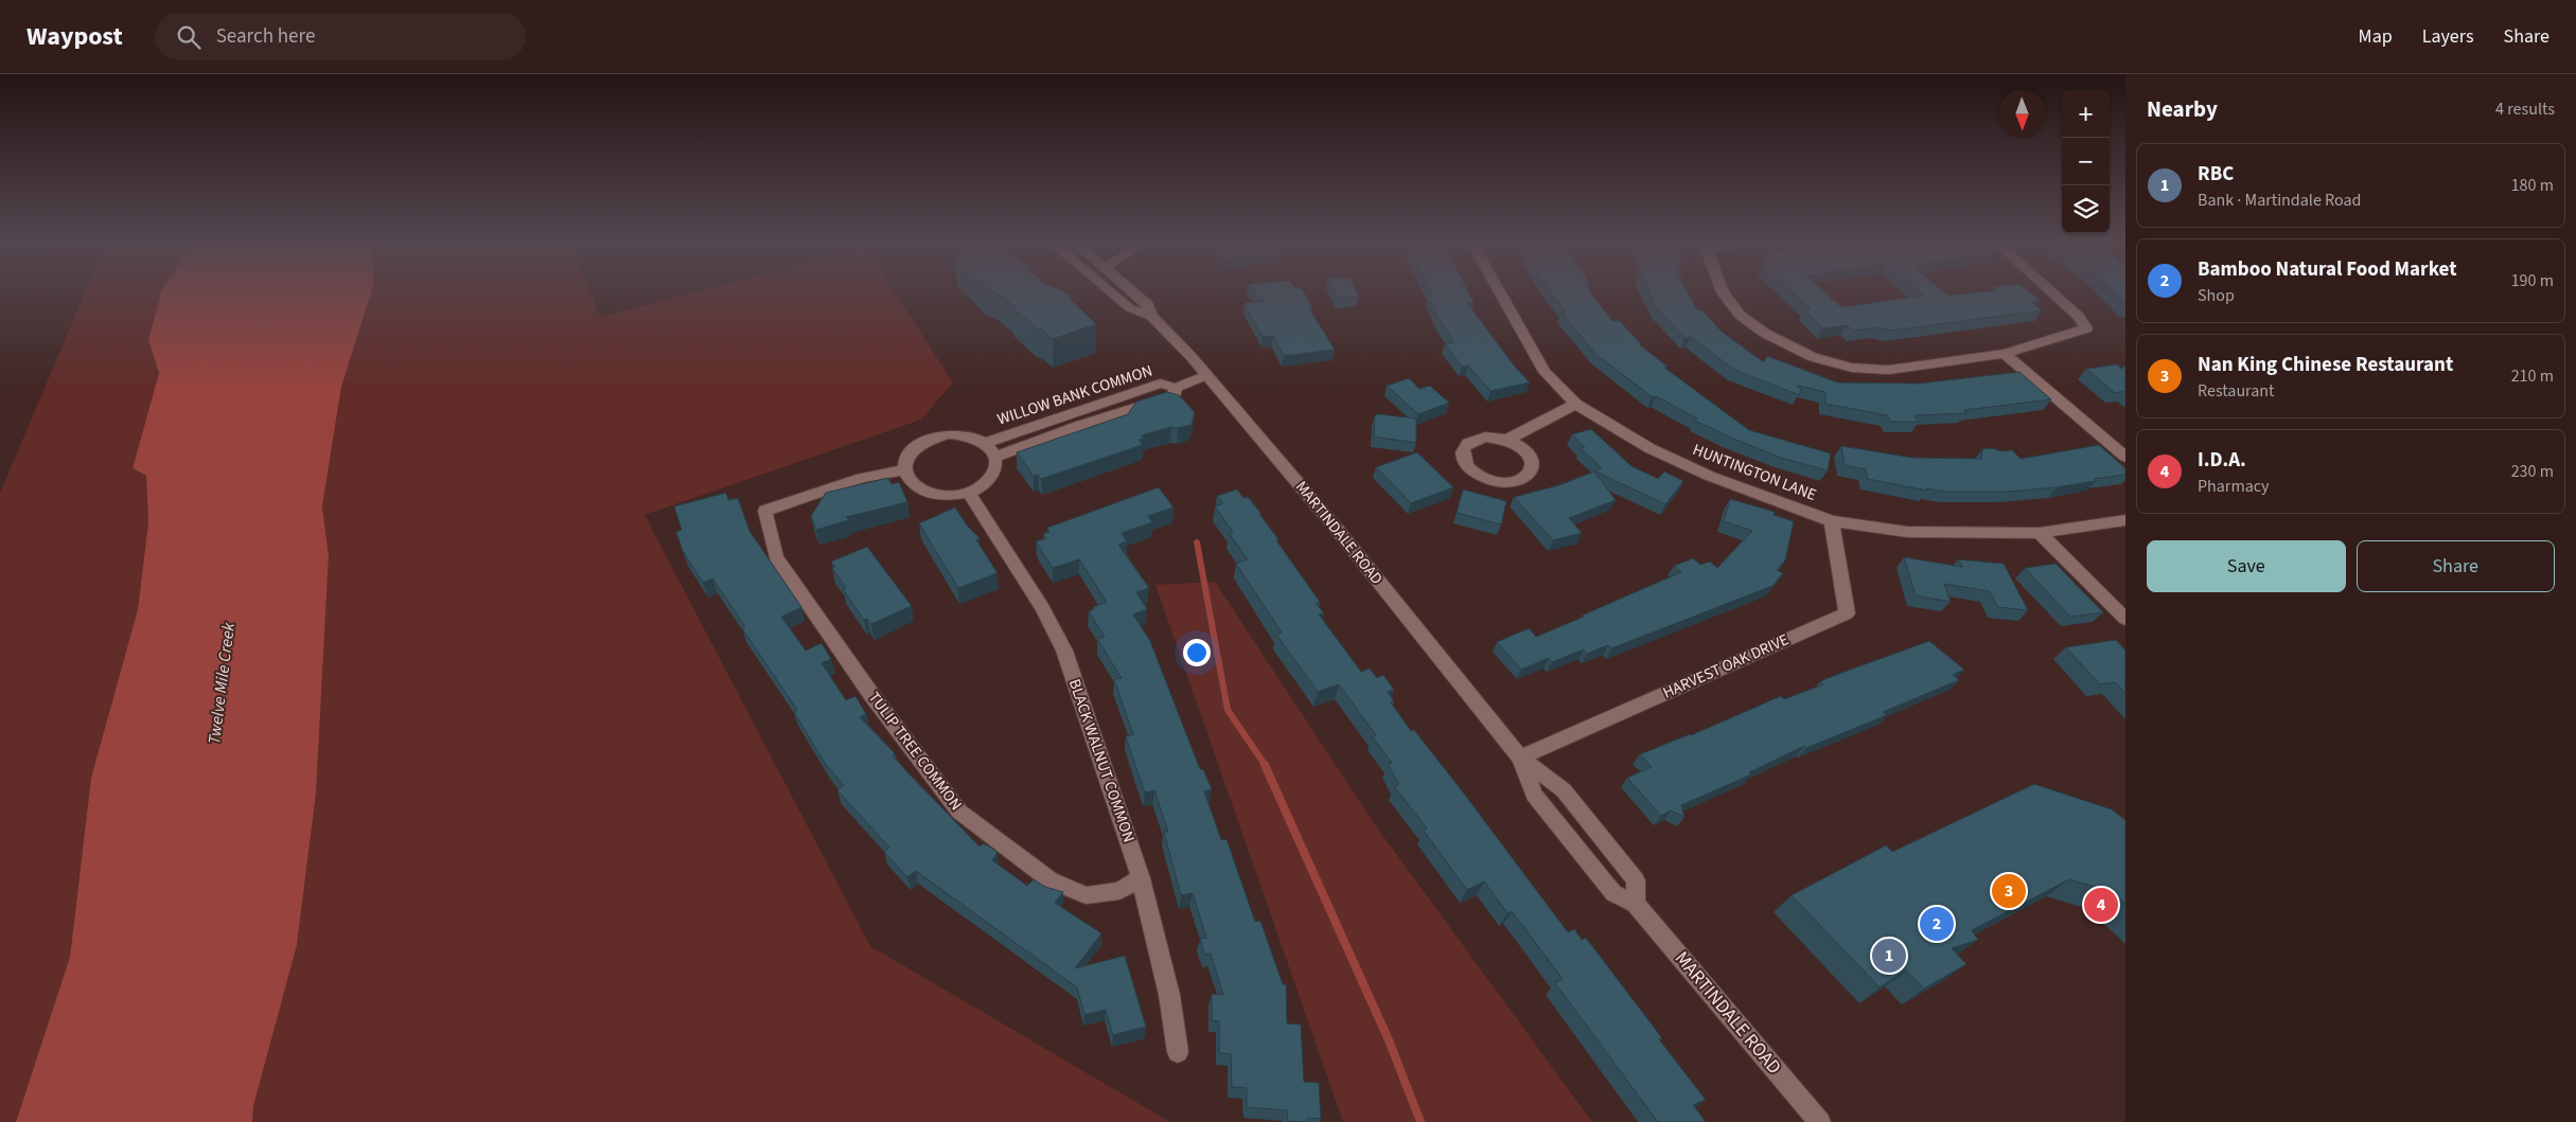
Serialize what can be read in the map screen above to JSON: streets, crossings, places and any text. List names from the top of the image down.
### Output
{
  "streets": {
    "street": [
      "WILLOW BANK COMMON",
      "HUNTINGTON LANE",
      "MARTINDALE ROAD",
      "HARVEST OAK DRIVE",
      "TULIP TREE COMMON",
      "BLACK WALNUT COMMON"
    ]
  },
  "crossings": [
    ["WILLOW BANK COMMON", "MARTINDALE ROAD"],
    ["WILLOW BANK COMMON", "TULIP TREE COMMON"],
    ["WILLOW BANK COMMON", "BLACK WALNUT COMMON"],
    ["HUNTINGTON LANE", "HARVEST OAK DRIVE"],
    ["MARTINDALE ROAD", "HARVEST OAK DRIVE"],
    ["TULIP TREE COMMON", "BLACK WALNUT COMMON"]
  ],
  "water": ["Twelve Mile Creek"],
  "north": "bottom",
  "page": {
    "header": "Waypost",
    "search": "Search here",
    "nav": ["Map", "Layers", "Share"],
    "heading": ["Nearby", "4 results"],
    "map_buttons": ["+", "−"],
    "list": [
      {
        "mark": "1",
        "name": "RBC",
        "note": "Bank · Martindale Road",
        "value": "180 m"
      },
      {
        "mark": "2",
        "name": "Bamboo Natural Food Market",
        "note": "Shop",
        "value": "190 m"
      },
      {
        "mark": "3",
        "name": "Nan King Chinese Restaurant",
        "note": "Restaurant",
        "value": "210 m"
      },
      {
        "mark": "4",
        "name": "I.D.A.",
        "note": "Pharmacy",
        "value": "230 m"
      }
    ],
    "buttons": ["Save", "Share"],
    "pins": [
      "3",
      "4",
      "2",
      "1"
    ]
  }
}
